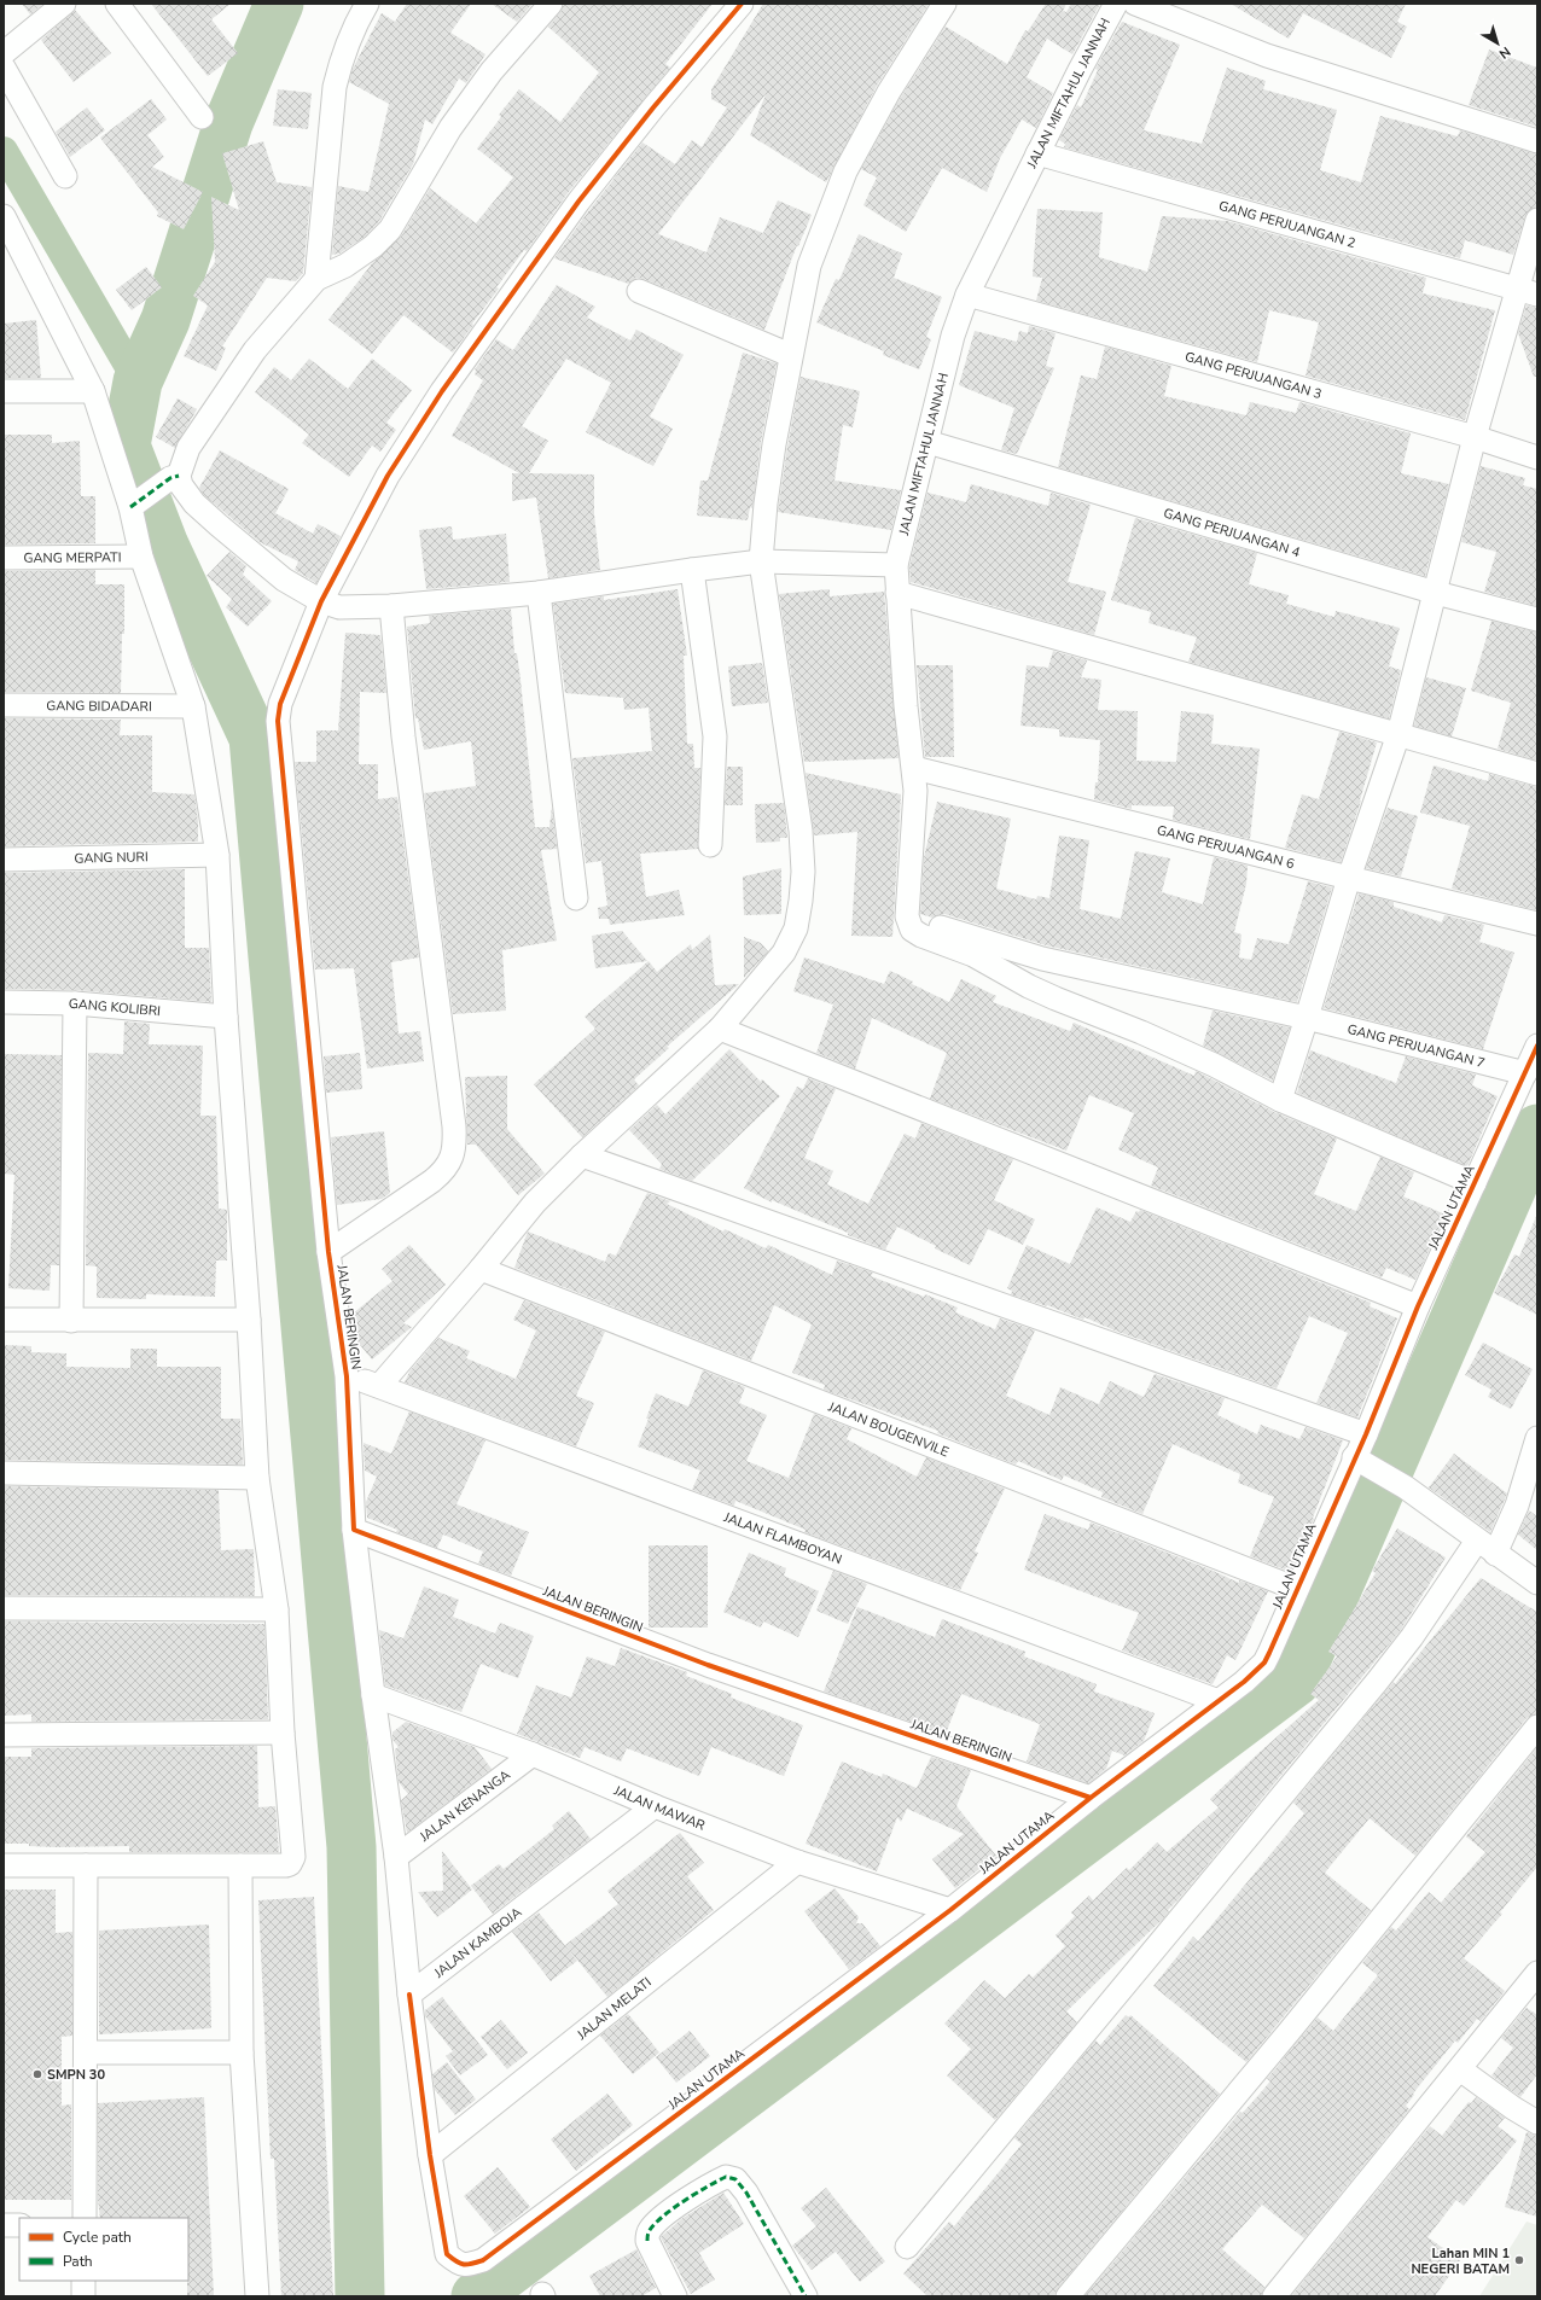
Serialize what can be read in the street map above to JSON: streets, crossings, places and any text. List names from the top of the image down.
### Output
{
  "streets": {
    "street": [
      "JALAN MIFTAHUL JANNAH",
      "GANG PERJUANGAN 2",
      "GANG PERJUANGAN 3",
      "GANG PERJUANGAN 4",
      "GANG MERPATI",
      "GANG BIDADARI",
      "GANG PERJUANGAN 6",
      "GANG NURI",
      "GANG KOLIBRI",
      "GANG PERJUANGAN 7",
      "JALAN UTAMA",
      "JALAN BERINGIN",
      "JALAN BOUGENVILE",
      "JALAN FLAMBOYAN",
      "JALAN KENANGA",
      "JALAN MAWAR",
      "JALAN KAMBOJA",
      "JALAN MELATI"
    ]
  },
  "crossings": [
    ["JALAN MIFTAHUL JANNAH", "GANG PERJUANGAN 2"],
    ["JALAN MIFTAHUL JANNAH", "GANG PERJUANGAN 3"],
    ["JALAN MIFTAHUL JANNAH", "GANG PERJUANGAN 4"],
    ["JALAN MIFTAHUL JANNAH", "GANG PERJUANGAN 6"],
    ["JALAN MIFTAHUL JANNAH", "GANG PERJUANGAN 7"],
    ["GANG PERJUANGAN 7", "JALAN UTAMA"],
    ["JALAN UTAMA", "JALAN BERINGIN"],
    ["JALAN UTAMA", "JALAN BOUGENVILE"],
    ["JALAN UTAMA", "JALAN FLAMBOYAN"],
    ["JALAN UTAMA", "JALAN MAWAR"],
    ["JALAN UTAMA", "JALAN KAMBOJA"],
    ["JALAN UTAMA", "JALAN MELATI"],
    ["JALAN BERINGIN", "JALAN FLAMBOYAN"],
    ["JALAN KENANGA", "JALAN MAWAR"],
    ["JALAN MAWAR", "JALAN KAMBOJA"],
    ["JALAN MAWAR", "JALAN MELATI"]
  ],
  "places": ["SMPN 30", "Lahan MIN 1 NEGERI BATAM"],
  "legend": ["Cycle path", "Path"],
  "north": "bottom right"
}
